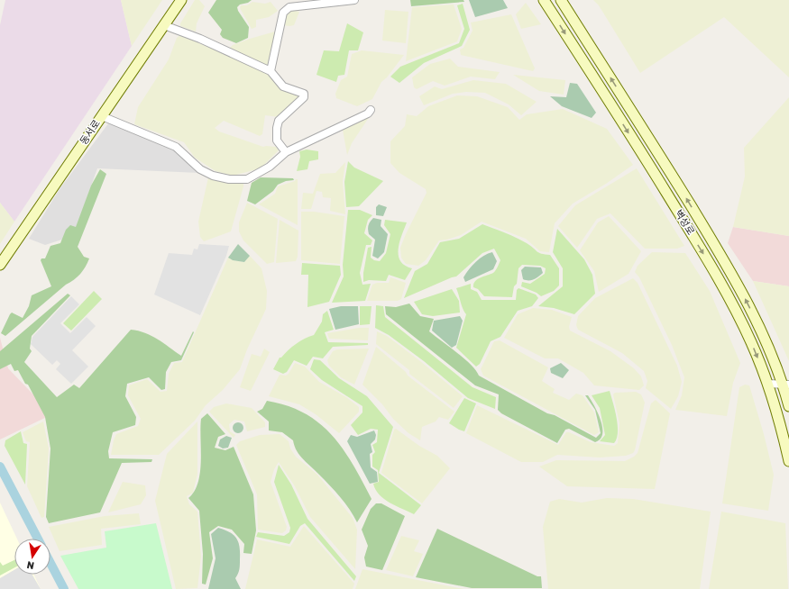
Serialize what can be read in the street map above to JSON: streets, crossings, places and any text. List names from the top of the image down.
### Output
{
  "streets": {
    "main road": ["동서로", "벽성로"]
  },
  "north": "bottom"
}
